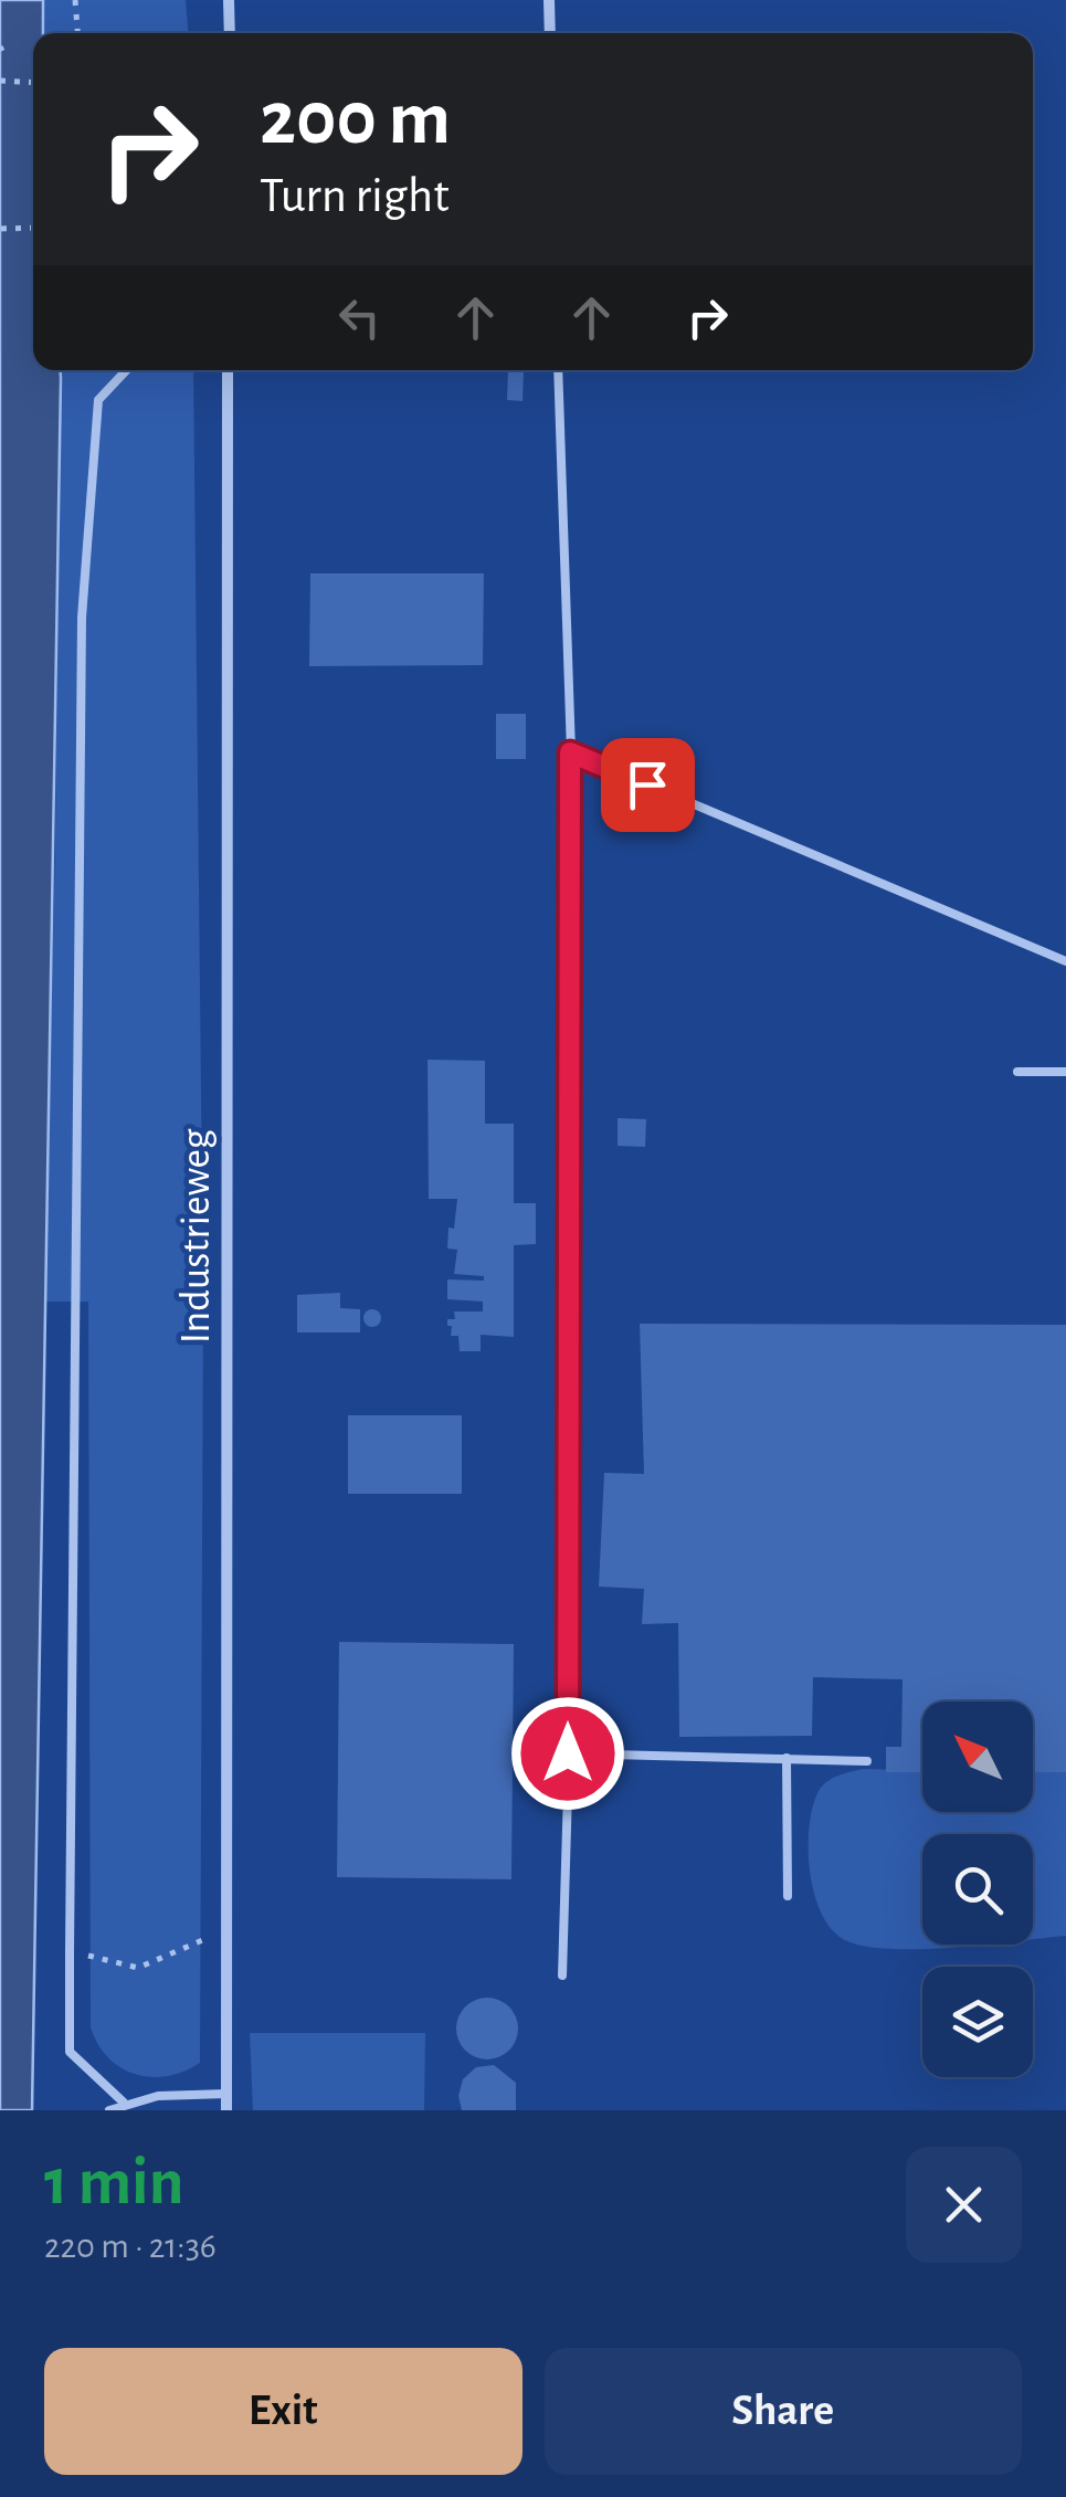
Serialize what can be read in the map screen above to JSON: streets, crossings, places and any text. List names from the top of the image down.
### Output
{
  "streets": {
    "street": ["Industrieweg"]
  },
  "north": "top left",
  "page": {
    "turn": ["200 m", "Turn right"],
    "heading": ["1 min", "220 m · 21:36"],
    "buttons": ["Exit", "Share"]
  }
}
